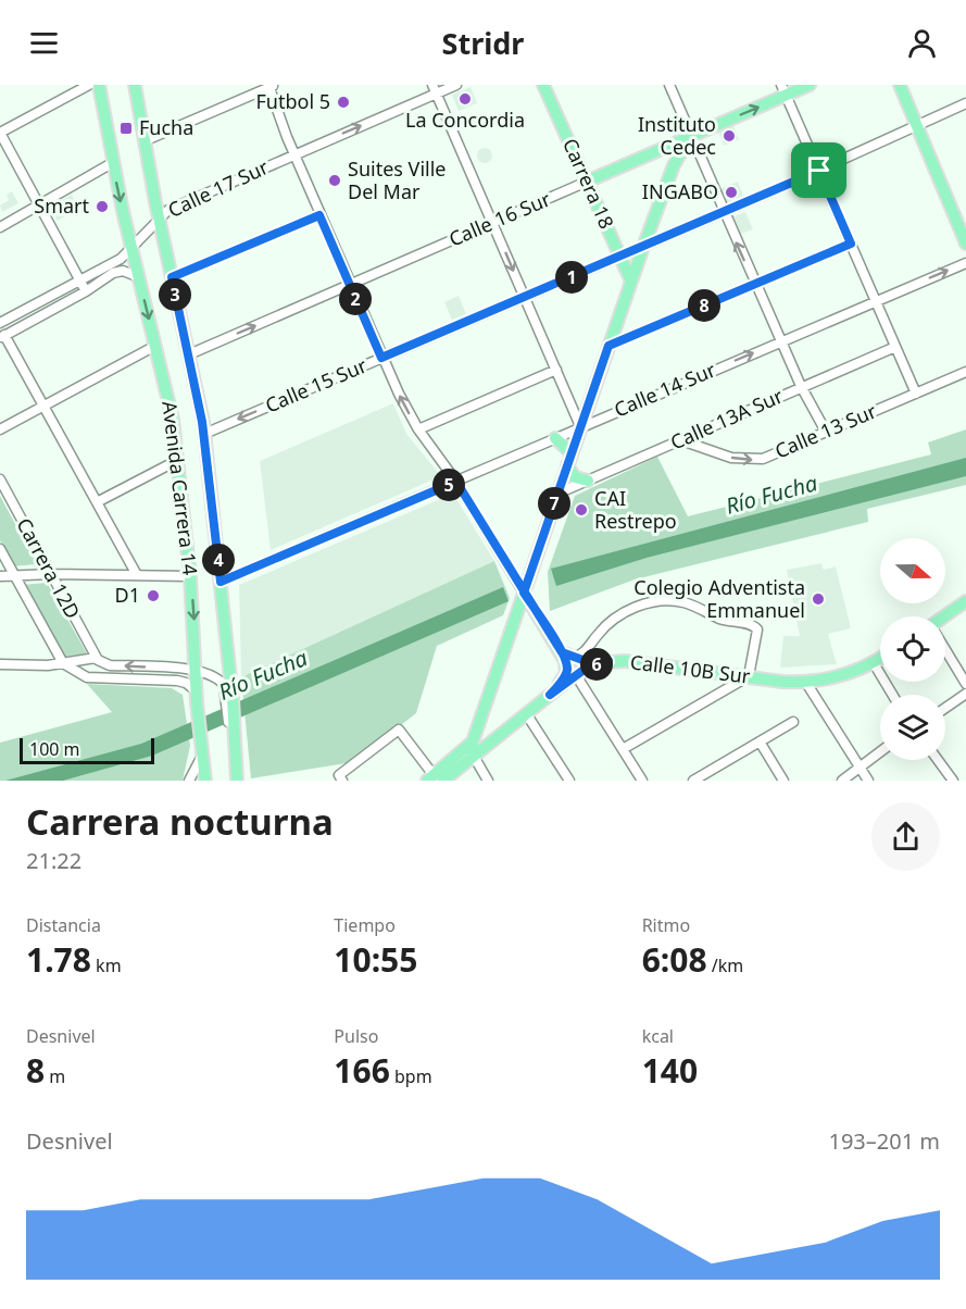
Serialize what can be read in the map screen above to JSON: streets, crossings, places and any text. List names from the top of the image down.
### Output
{
  "streets": {
    "main road": [
      "Carrera 18",
      "Calle 16 Sur",
      "Avenida Carrera 14",
      "Calle 10B Sur"
    ],
    "street": [
      "Calle 17 Sur",
      "Calle 15 Sur",
      "Calle 14 Sur",
      "Calle 13A Sur",
      "Calle 13 Sur",
      "Carrera 12D"
    ]
  },
  "crossings": [
    ["Carrera 18", "Calle 16 Sur"],
    ["Carrera 18", "Calle 15 Sur"],
    ["Calle 17 Sur", "Avenida Carrera 14"],
    ["Calle 16 Sur", "Avenida Carrera 14"],
    ["Calle 15 Sur", "Avenida Carrera 14"],
    ["Calle 14 Sur", "Avenida Carrera 14"],
    ["Calle 13A Sur", "Calle 13 Sur"]
  ],
  "one_way": ["Calle 16 Sur", "Calle 13 Sur"],
  "water": ["Río Fucha"],
  "places": {
    "other": [
      "La Concordia",
      "Futbol 5",
      "Instituto Cedec",
      "Suites Ville Del Mar",
      "INGABO",
      "Smart",
      "CAI Restrepo",
      "D1",
      "Colegio Adventista Emmanuel"
    ],
    "transit": ["Fucha"]
  },
  "scale_bar": "100 m",
  "north": "right",
  "page": {
    "header": "Stridr",
    "pins": [
      "1",
      "3",
      "2",
      "8",
      "5",
      "7",
      "4",
      "6"
    ],
    "scale": "100 m",
    "heading": ["Carrera nocturna", "21:22"],
    "stats": [
      ["Distancia", "1.78 km"],
      ["Tiempo", "10:55"],
      ["Ritmo", "6:08 /km"],
      ["Desnivel", "8 m"],
      ["Pulso", "166 bpm"],
      ["kcal", "140"]
    ],
    "chart": ["Desnivel", "193–201 m"]
  }
}
